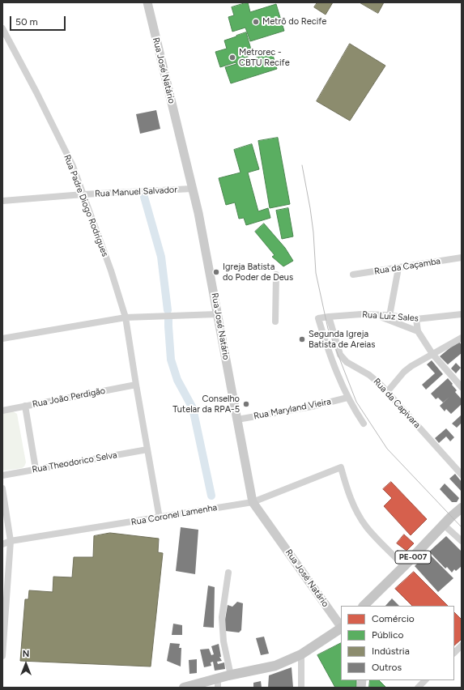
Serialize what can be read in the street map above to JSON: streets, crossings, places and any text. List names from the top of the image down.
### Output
{
  "streets": {
    "main road": ["Rua José Natário", "PE-007"],
    "street": [
      "Rua Manuel Salvador",
      "Rua Padre Diogo Rodrigues",
      "Rua da Caçamba",
      "Rua Luiz Sales",
      "Rua João Perdigão",
      "Rua da Capivara",
      "Rua Maryland Vieira",
      "Rua Theodorico Selva",
      "Rua Coronel Lamenha"
    ]
  },
  "crossings": [
    ["Rua José Natário", "Rua Manuel Salvador"],
    ["Rua José Natário", "Rua Maryland Vieira"],
    ["Rua José Natário", "Rua Coronel Lamenha"],
    ["Rua Manuel Salvador", "Rua Padre Diogo Rodrigues"],
    ["Rua Padre Diogo Rodrigues", "Rua João Perdigão"],
    ["Rua Padre Diogo Rodrigues", "Rua Theodorico Selva"],
    ["Rua Padre Diogo Rodrigues", "Rua Coronel Lamenha"],
    ["Rua Luiz Sales", "Rua da Capivara"],
    ["Rua Luiz Sales", "Rua Maryland Vieira"],
    ["Rua Coronel Lamenha", "PE-007"]
  ],
  "places": [
    "Metrô do Recife",
    "Metrorec - CBTU Recife",
    "Igreja Batista do Poder de Deus",
    "Segunda Igreja Batista de Areias",
    "Conselho Tutelar da RPA-5"
  ],
  "legend": [
    "Comércio",
    "Público",
    "Indústria",
    "Outros"
  ],
  "scale_bar": "50 m",
  "north": "top"
}
